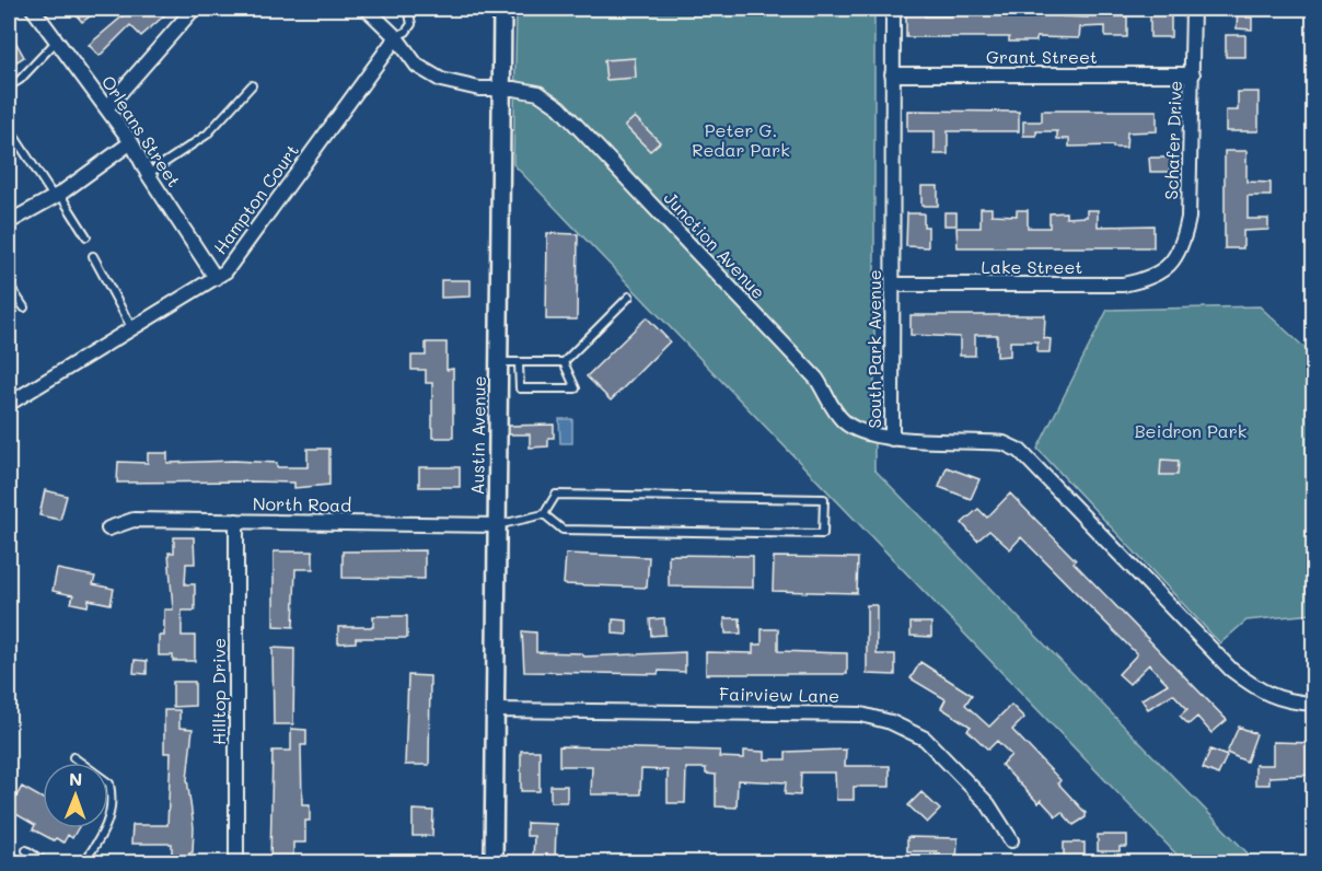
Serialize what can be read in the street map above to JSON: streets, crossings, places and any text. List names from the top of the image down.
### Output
{
  "streets": {
    "street": [
      "Grant Street",
      "Orleans Street",
      "Schafer Drive",
      "Hampton Court",
      "Junction Avenue",
      "Lake Street",
      "South Park Avenue",
      "Austin Avenue",
      "North Road",
      "Hilltop Drive",
      "Fairview Lane"
    ]
  },
  "crossings": [
    ["Grant Street", "Schafer Drive"],
    ["Grant Street", "South Park Avenue"],
    ["Orleans Street", "Hampton Court"],
    ["Schafer Drive", "Lake Street"],
    ["Hampton Court", "Junction Avenue"],
    ["Junction Avenue", "South Park Avenue"],
    ["Junction Avenue", "Austin Avenue"],
    ["Lake Street", "South Park Avenue"],
    ["Austin Avenue", "North Road"],
    ["Austin Avenue", "Fairview Lane"],
    ["North Road", "Hilltop Drive"]
  ],
  "parks": ["Peter G. Redar Park", "Beidron Park"],
  "north": "top"
}
